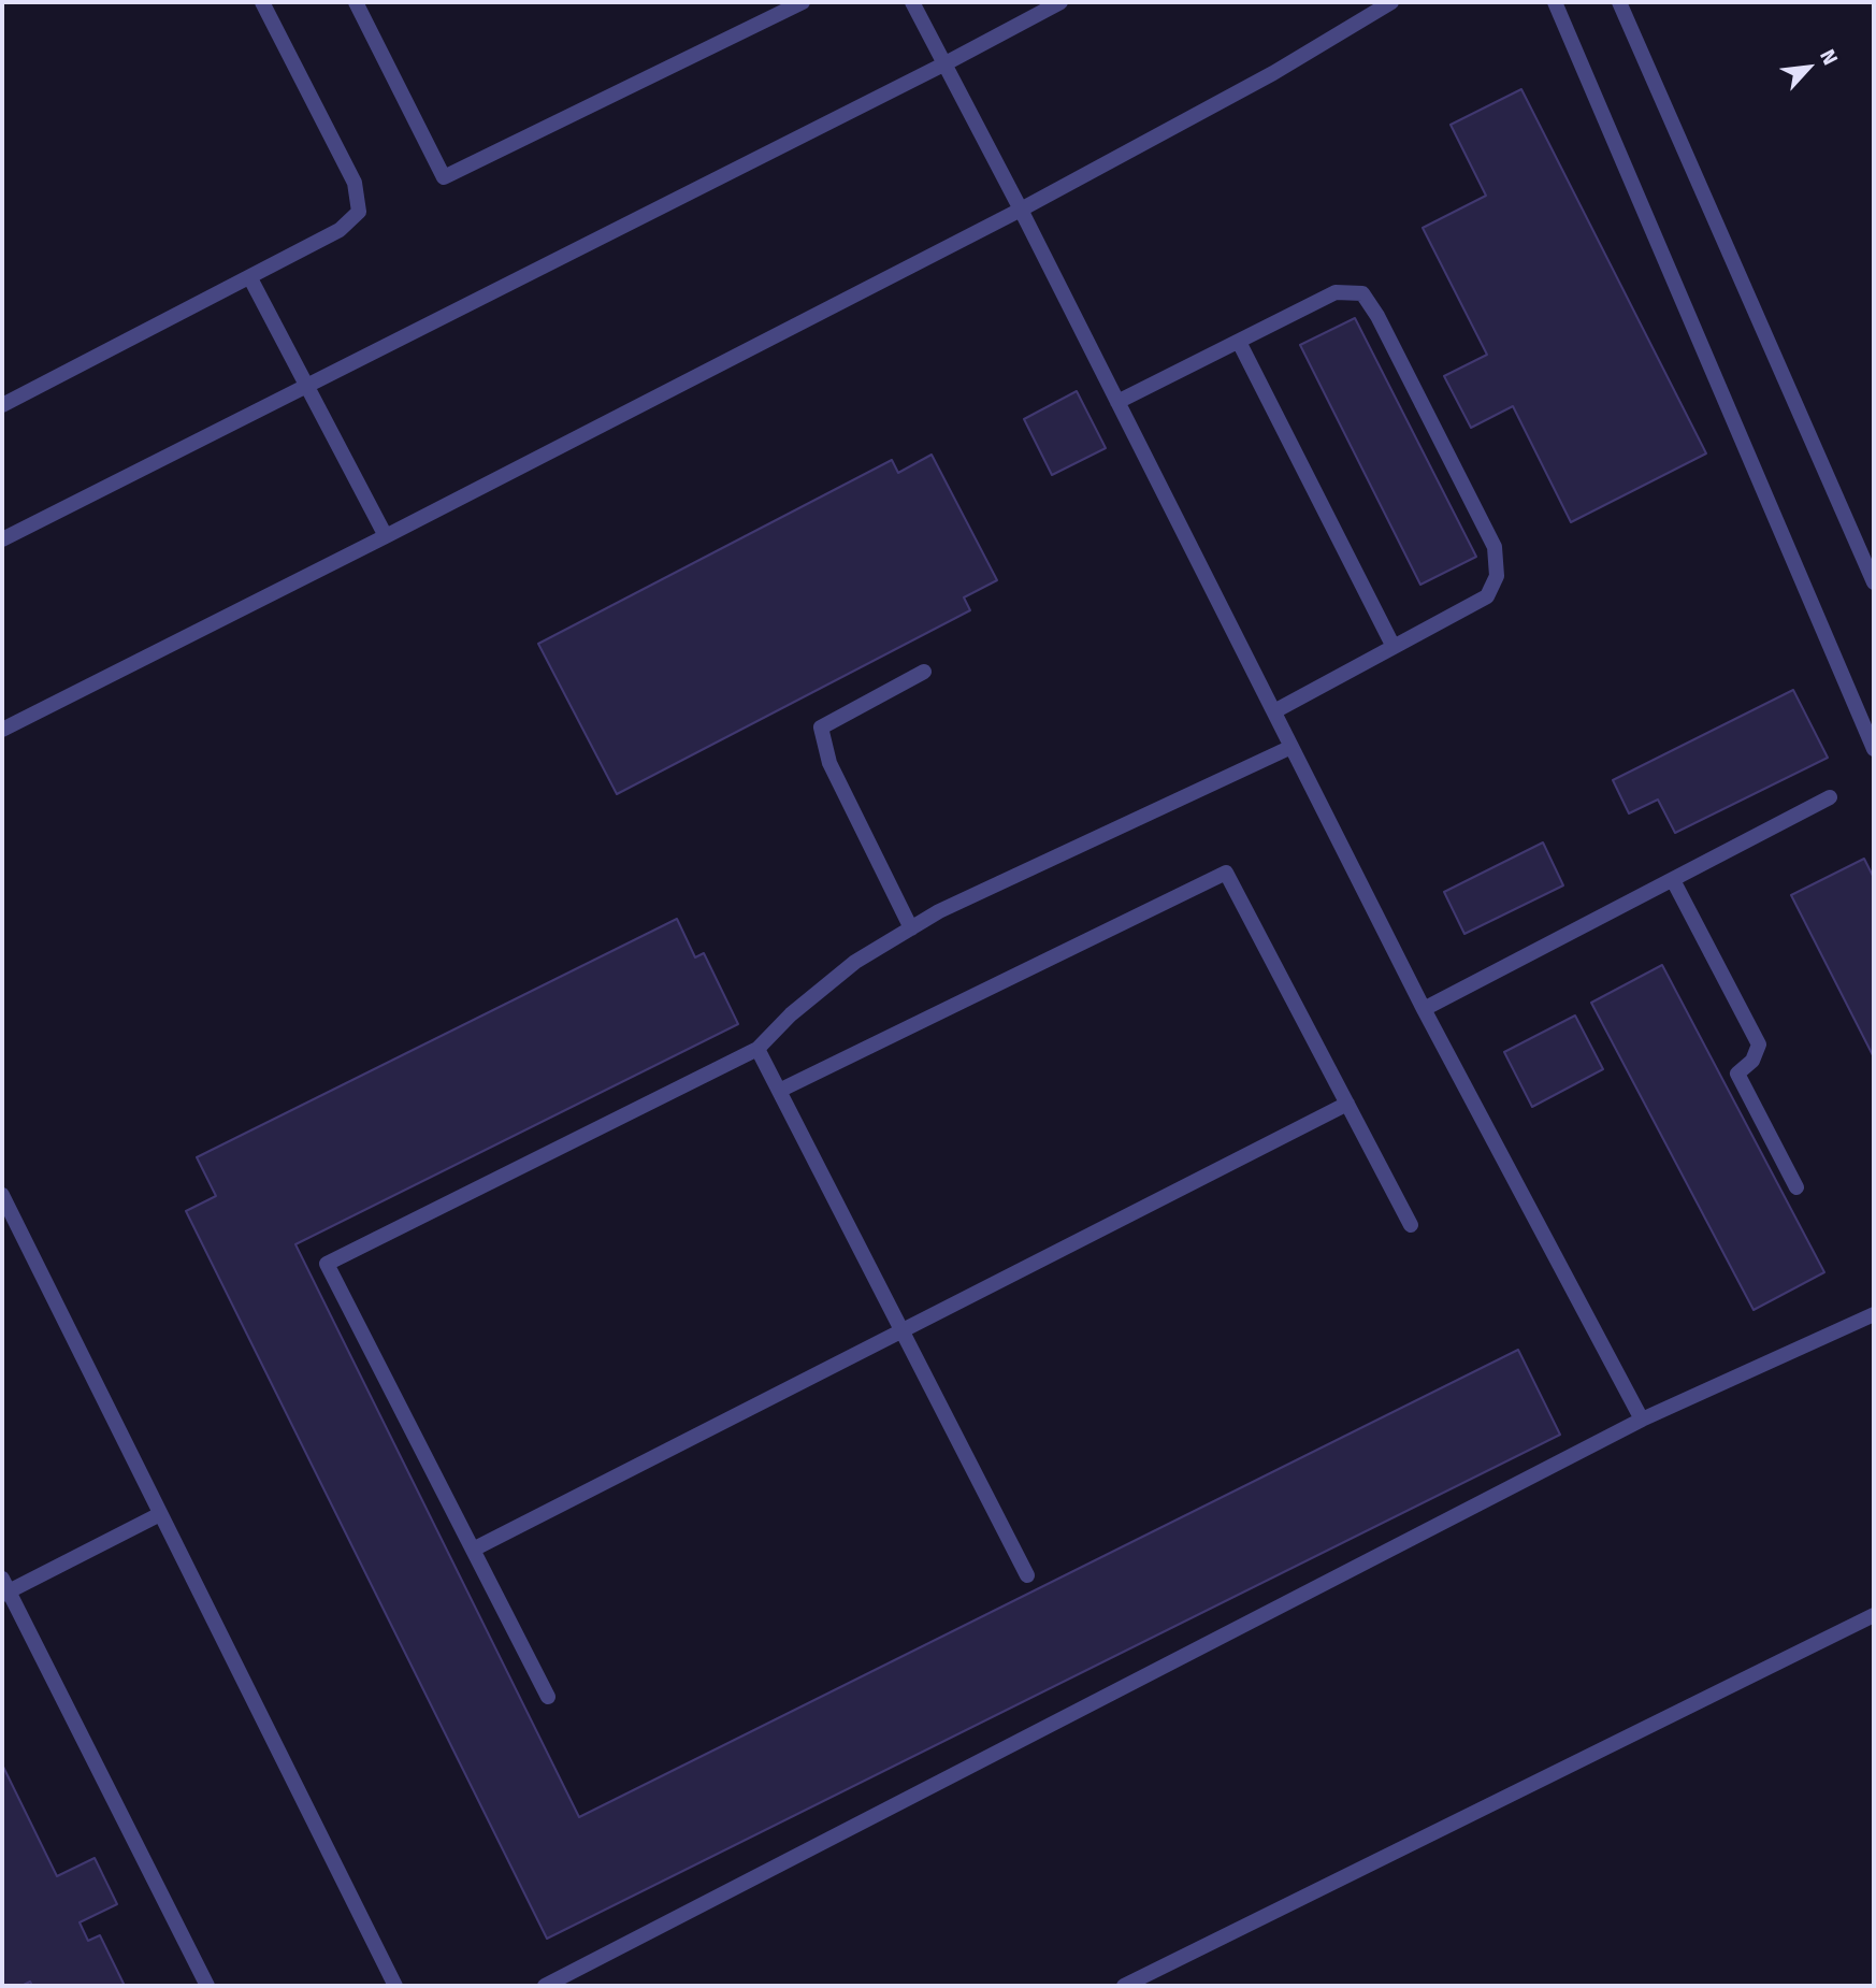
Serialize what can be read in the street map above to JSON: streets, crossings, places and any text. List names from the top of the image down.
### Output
{
  "north": "top right"
}
